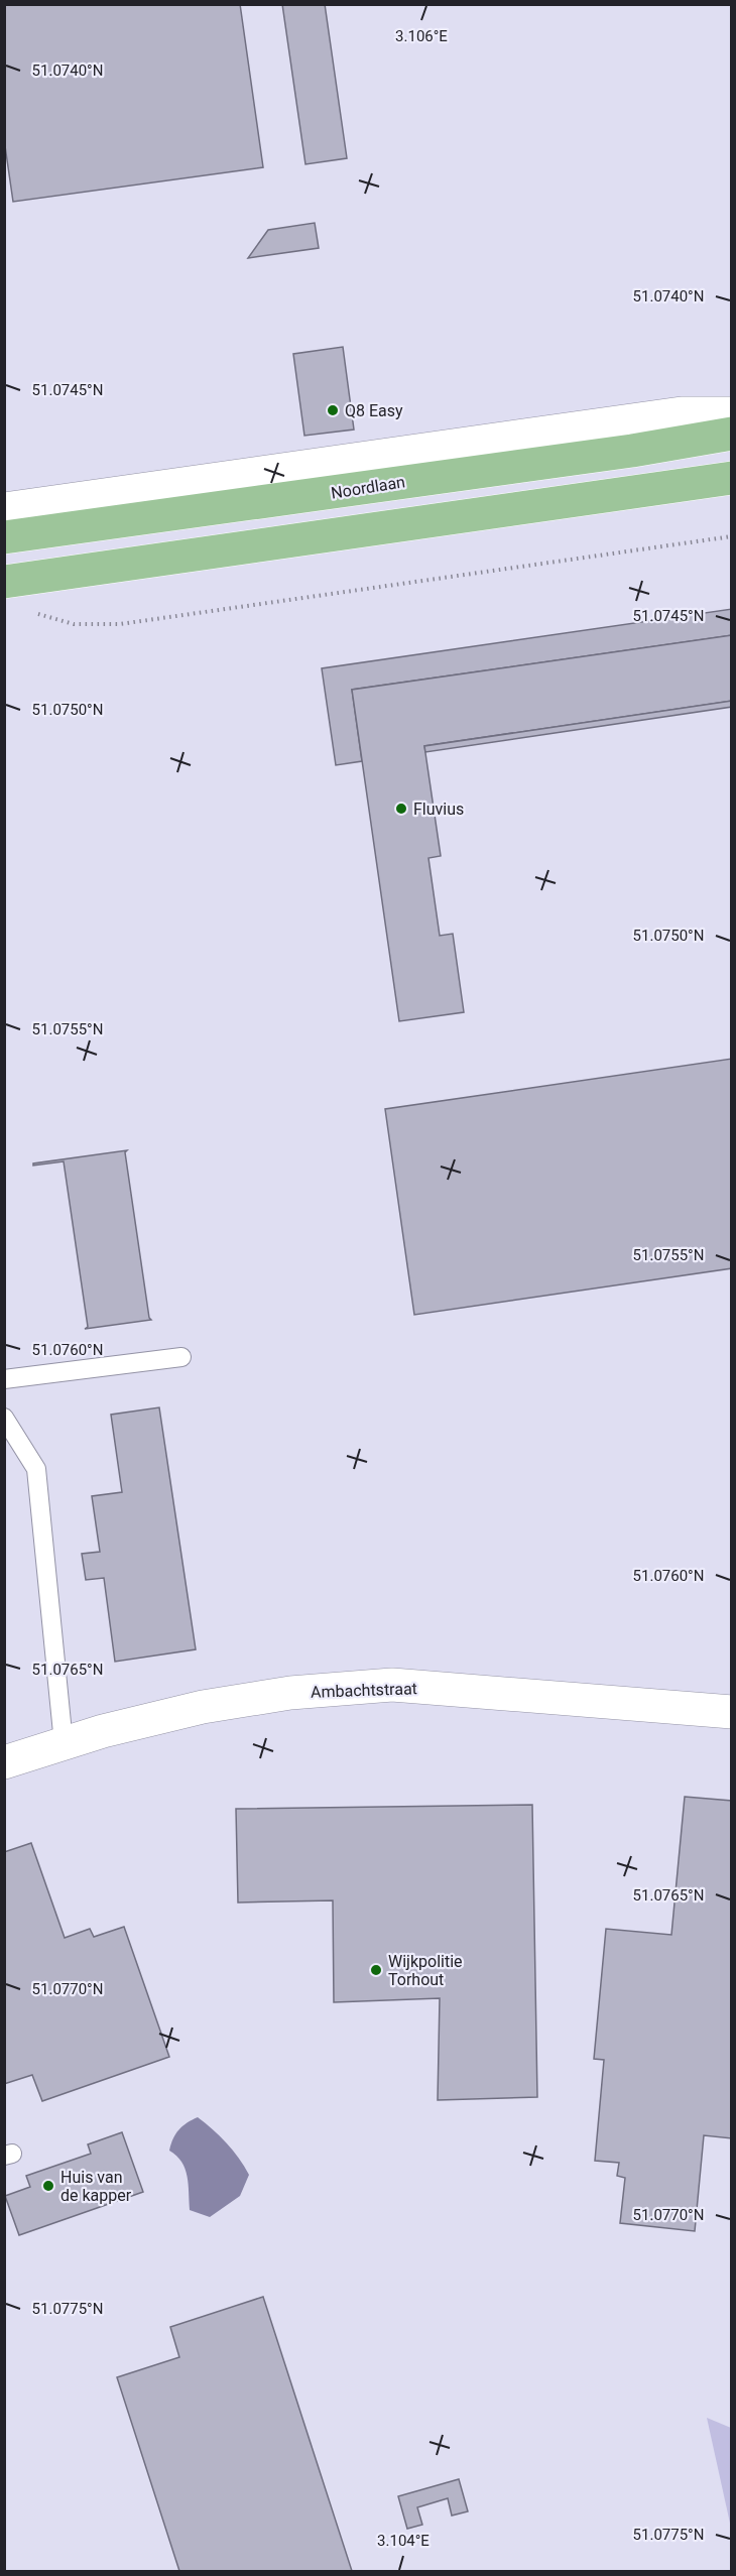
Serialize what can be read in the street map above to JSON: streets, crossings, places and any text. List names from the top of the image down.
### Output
{
  "streets": {
    "main road": ["Noordlaan"],
    "street": ["Ambachtstraat"]
  },
  "places": [
    "Q8 Easy",
    "Fluvius",
    "Wijkpolitie Torhout",
    "Huis van de kapper"
  ],
  "coordinates": [
    "3.106°E",
    "51.0740°N",
    "51.0745°N",
    "51.0750°N",
    "51.0755°N",
    "51.0760°N",
    "51.0765°N",
    "51.0770°N",
    "51.0775°N",
    "3.104°E"
  ]
}
